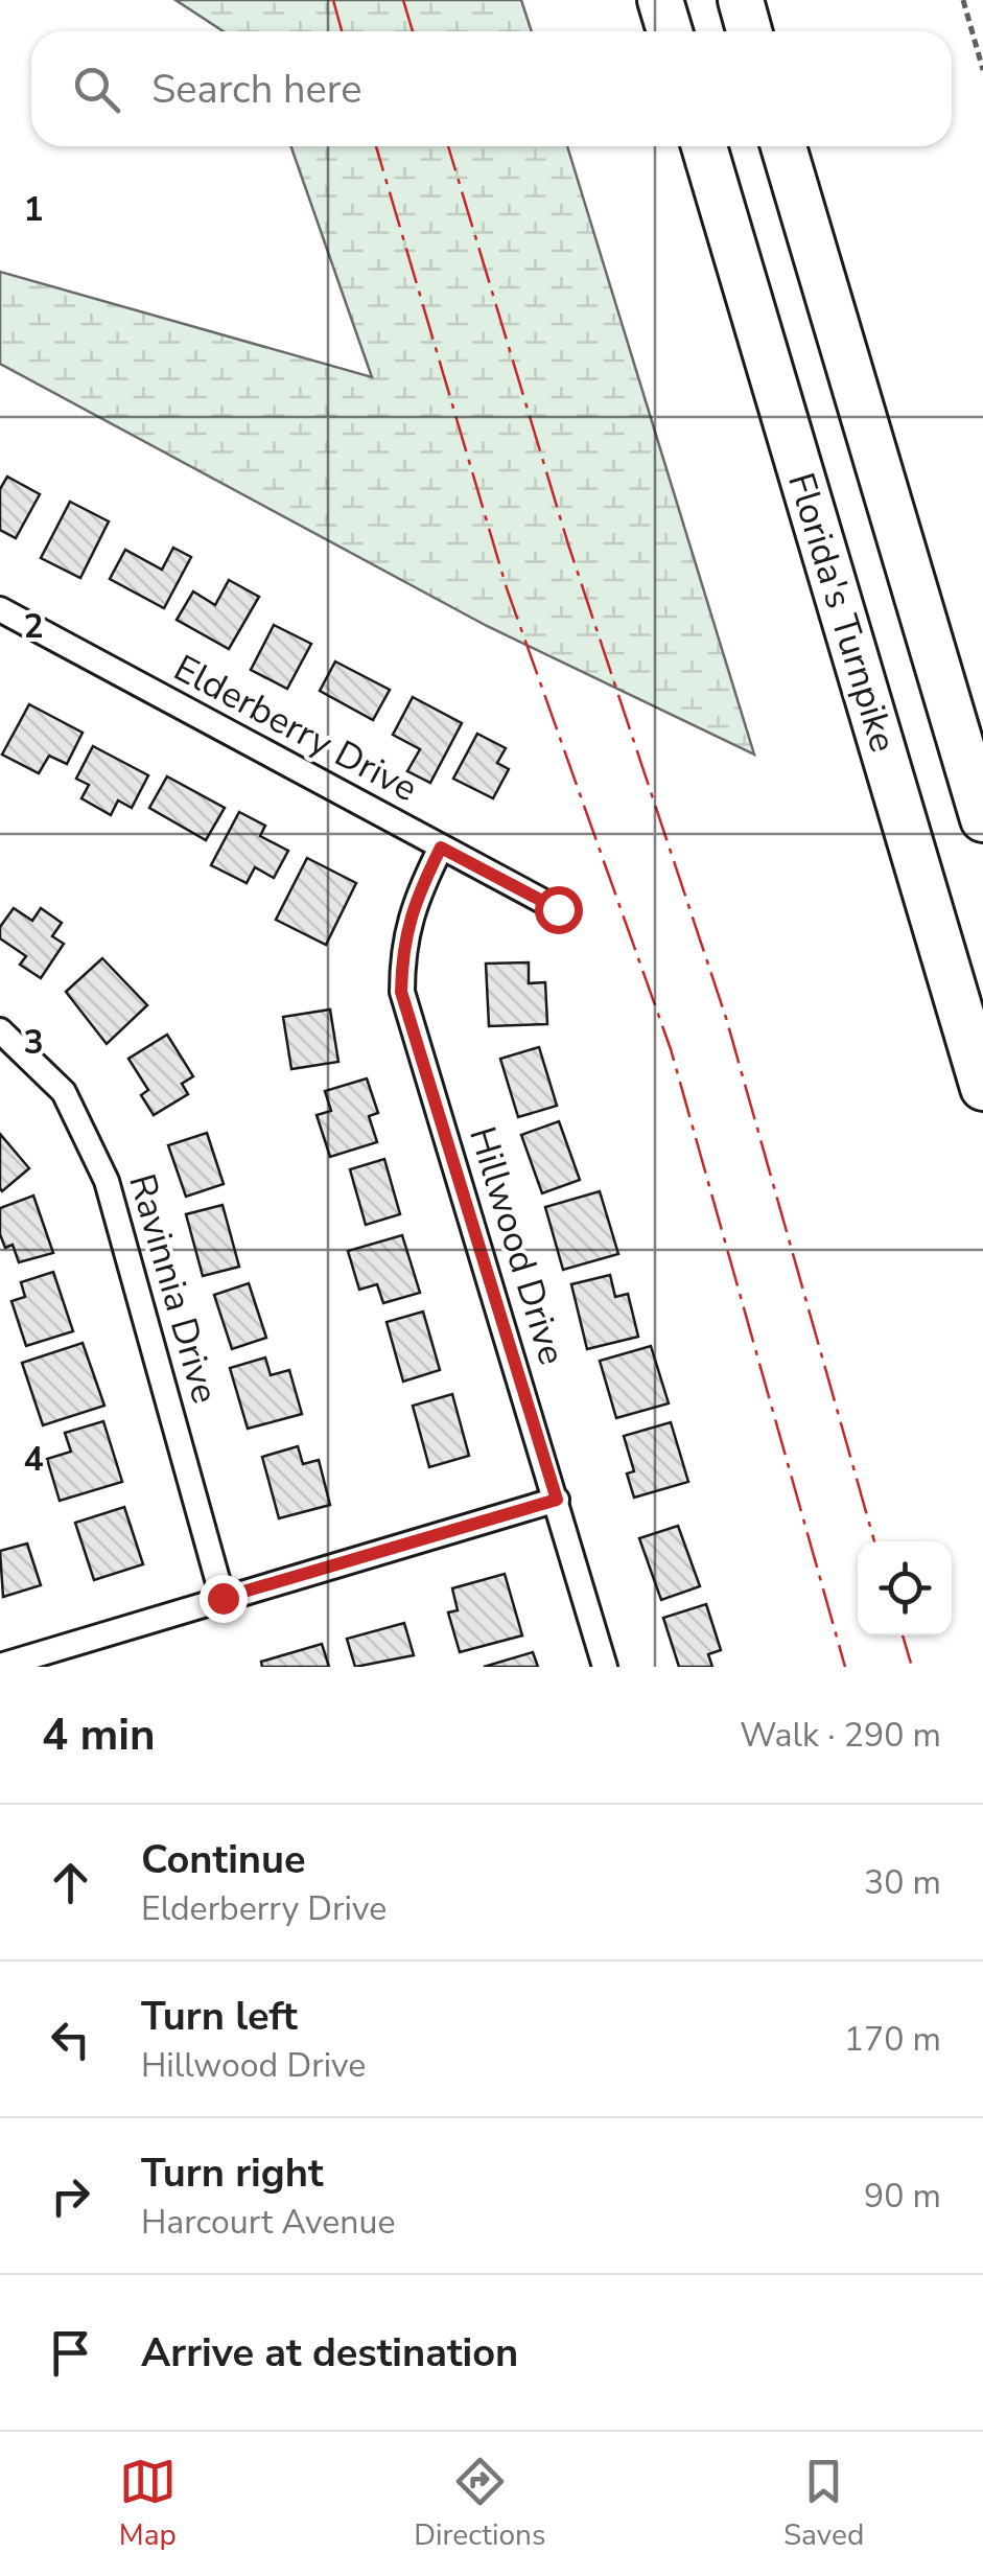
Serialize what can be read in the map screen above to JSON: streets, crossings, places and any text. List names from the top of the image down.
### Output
{
  "streets": {
    "highway": ["Florida's Turnpike"],
    "street": ["Elderberry Drive", "Hillwood Drive", "Ravinnia Drive"]
  },
  "crossings": [
    ["Elderberry Drive", "Hillwood Drive"]
  ],
  "page": {
    "search": "Search here",
    "heading": ["4 min", "Walk · 290 m"],
    "list": [
      ["Continue", "Elderberry Drive", "30 m"],
      ["Turn left", "Hillwood Drive", "170 m"],
      ["Turn right", "Harcourt Avenue", "90 m"],
      "Arrive at destination"
    ],
    "nav": ["Map", "Directions", "Saved"]
  },
  "grid": {
    "rows": [
      "1",
      "2",
      "3",
      "4"
    ]
  }
}
